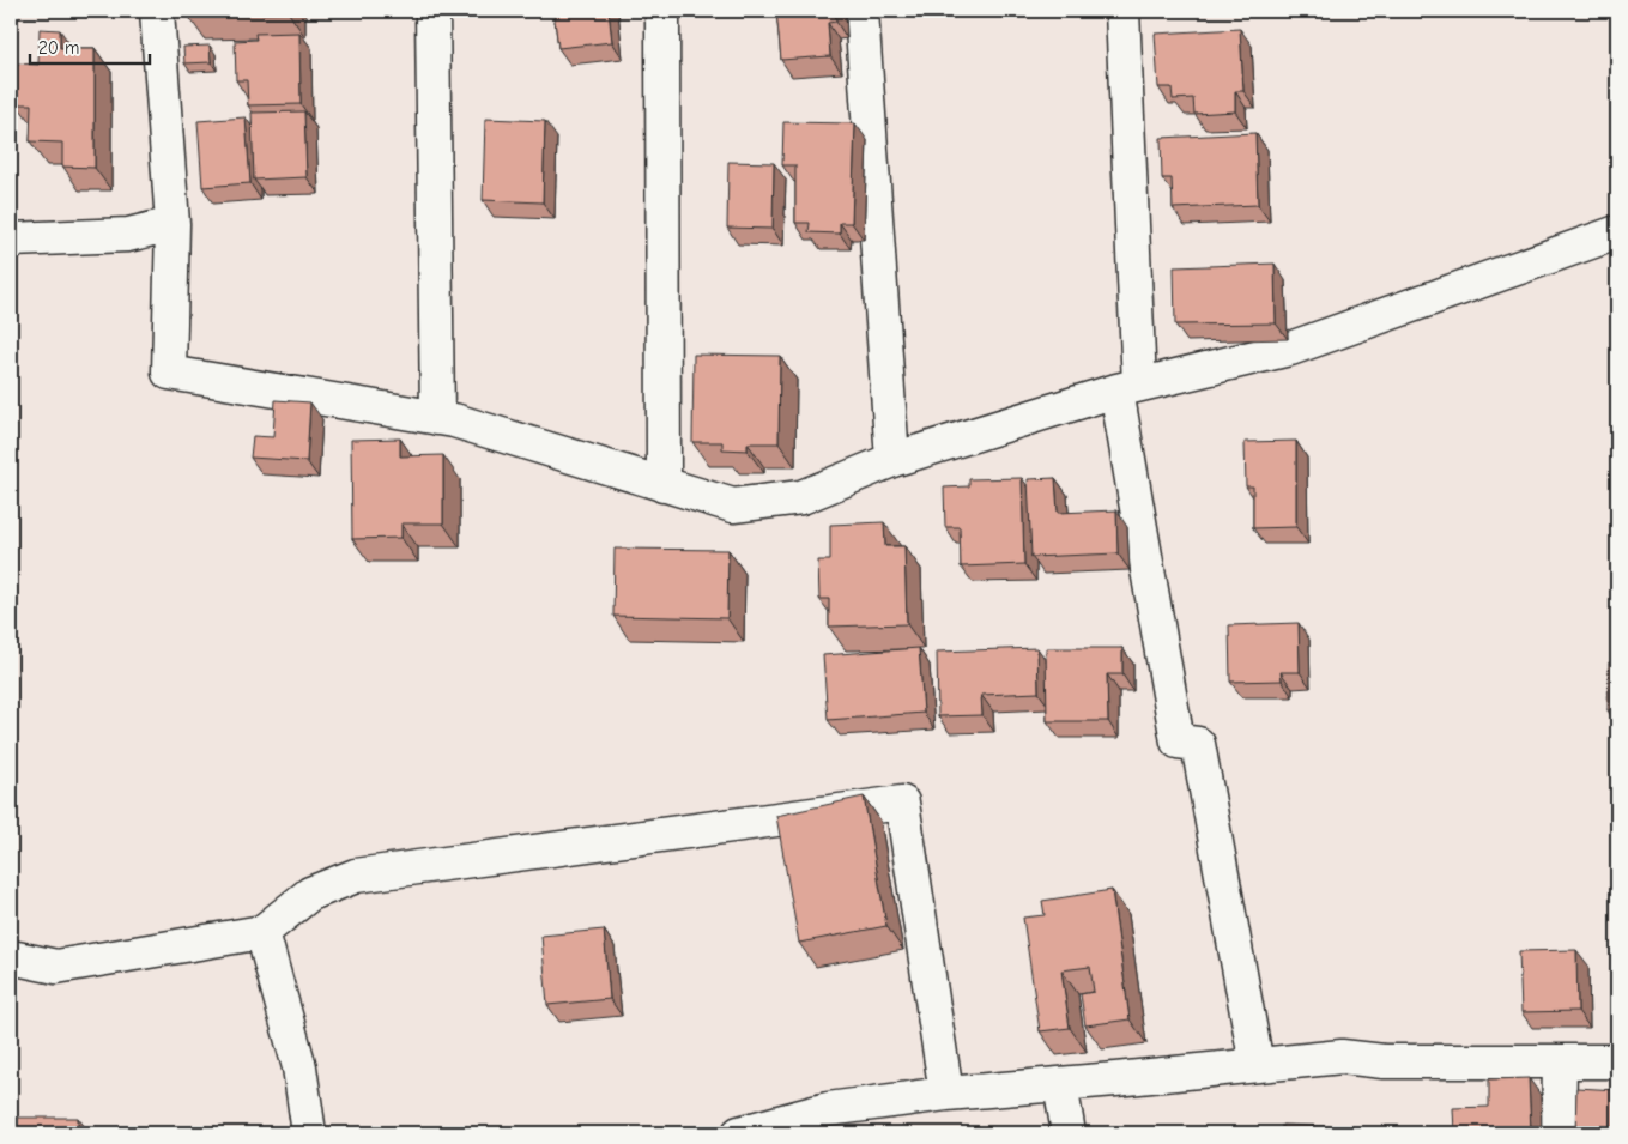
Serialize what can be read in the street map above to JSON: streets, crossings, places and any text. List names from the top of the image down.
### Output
{
  "scale_bar": "20 m"
}
